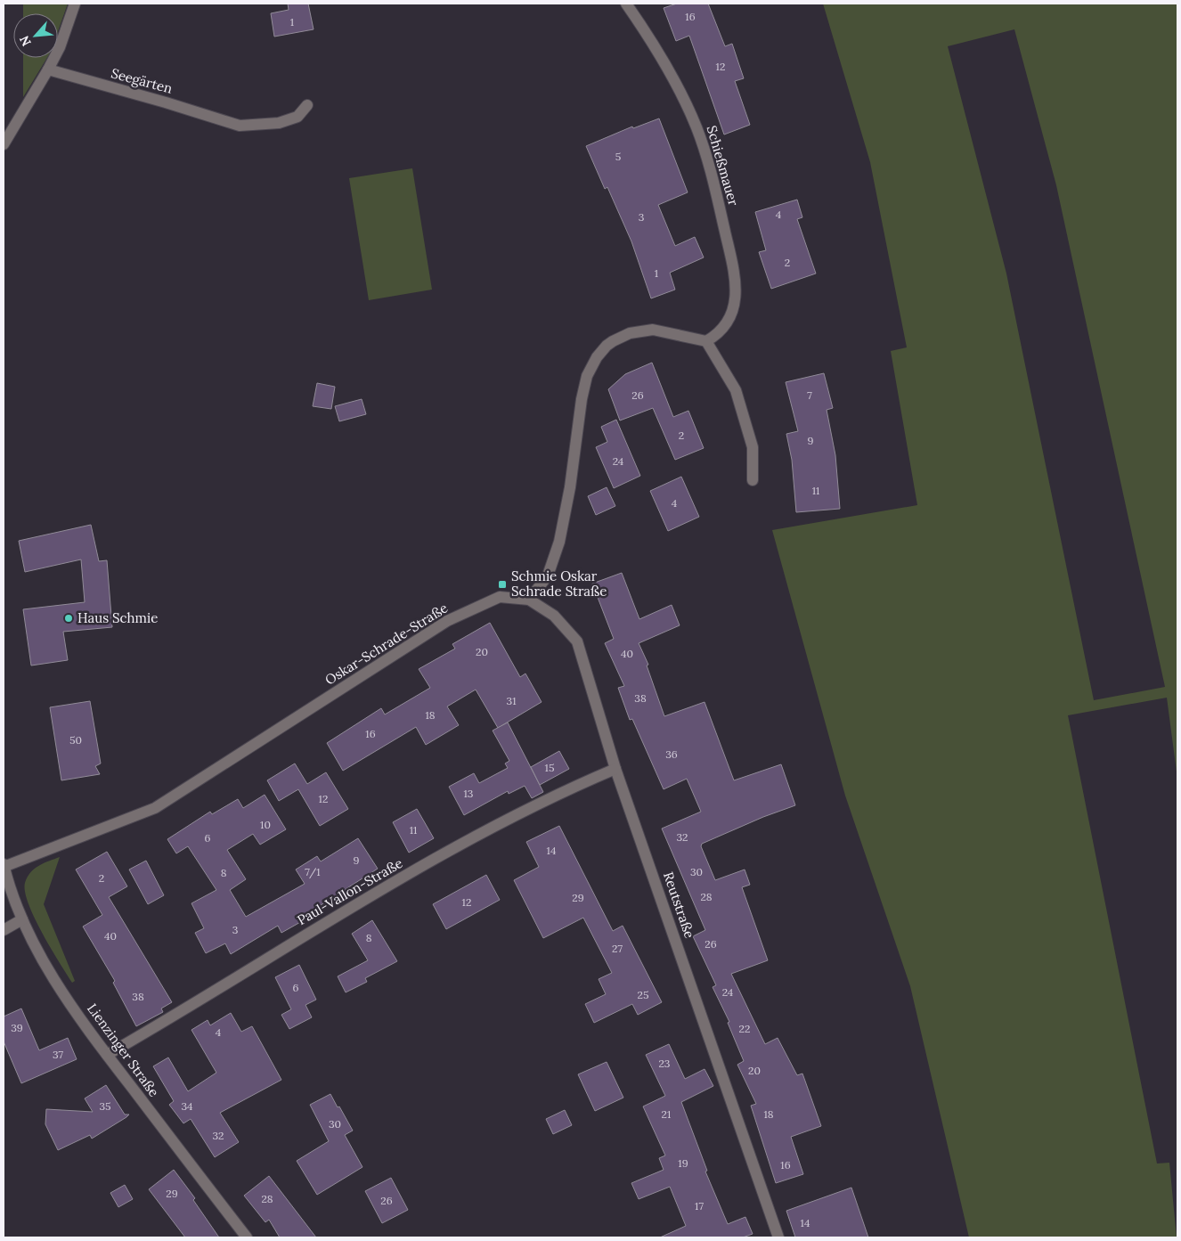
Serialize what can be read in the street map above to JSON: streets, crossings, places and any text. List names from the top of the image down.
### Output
{
  "streets": {
    "street": [
      "Seegärten",
      "Schießmauer",
      "Oskar-Schrade-Straße",
      "Paul-Vallon-Straße",
      "Reutstraße",
      "Lienzinger Straße"
    ]
  },
  "crossings": [
    ["Oskar-Schrade-Straße", "Reutstraße"],
    ["Oskar-Schrade-Straße", "Lienzinger Straße"],
    ["Paul-Vallon-Straße", "Reutstraße"],
    ["Paul-Vallon-Straße", "Lienzinger Straße"]
  ],
  "places": {
    "transit": ["Schmie Oskar Schrade Straße"],
    "other": ["Haus Schmie"]
  },
  "house_numbers": [
    "16",
    "1",
    "12",
    "5",
    "4",
    "3",
    "2",
    "1",
    "26",
    "7",
    "2",
    "9",
    "24",
    "11",
    "4",
    "20",
    "40",
    "38",
    "31",
    "18",
    "16",
    "50",
    "36",
    "15",
    "13",
    "12",
    "10",
    "11",
    "32",
    "6",
    "14",
    "9",
    "7/1",
    "30",
    "8",
    "2",
    "28",
    "29",
    "12",
    "3",
    "40",
    "8",
    "26",
    "27",
    "6",
    "24",
    "25",
    "38",
    "39",
    "22",
    "4",
    "37",
    "23",
    "20",
    "35",
    "34",
    "21",
    "18",
    "30",
    "32",
    "19",
    "16",
    "29",
    "28",
    "26",
    "17",
    "14"
  ],
  "north": "bottom left"
}
